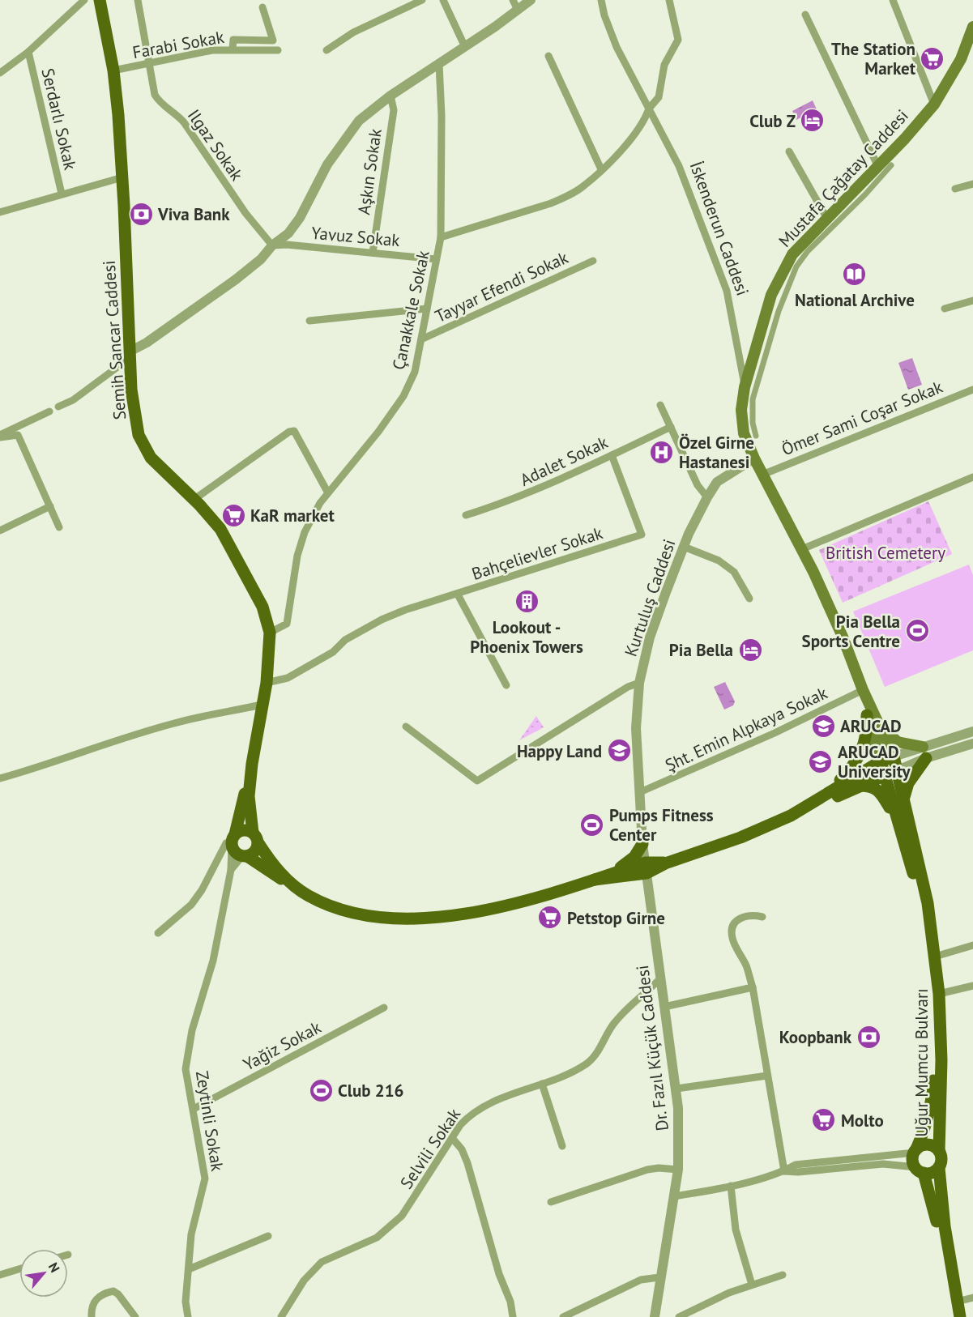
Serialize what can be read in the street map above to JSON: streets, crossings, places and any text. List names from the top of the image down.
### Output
{
  "streets": {
    "main road": [
      "Mustafa Çağatay Caddesi",
      "İskenderun Caddesi",
      "Semih Sancar Caddesi",
      "Uğur Mumcu Bulvarı"
    ],
    "street": [
      "Farabi Sokak",
      "Serdarlı Sokak",
      "Ilgaz Sokak",
      "Aşkın Sokak",
      "Yavuz Sokak",
      "Tayyar Efendi Sokak",
      "Çanakkale Sokak",
      "Ömer Sami Coşar Sokak",
      "Adalet Sokak",
      "Bahçelievler Sokak",
      "Kurtuluş Caddesi",
      "Şht. Emin Alpkaya Sokak",
      "Yağiz Sokak",
      "Dr. Fazıl Küçük Caddesi",
      "Zeytinli Sokak",
      "Selvili Sokak"
    ]
  },
  "crossings": [
    ["Farabi Sokak", "Ilgaz Sokak"],
    ["Farabi Sokak", "Semih Sancar Caddesi"],
    ["Ilgaz Sokak", "Yavuz Sokak"],
    ["Aşkın Sokak", "Yavuz Sokak"],
    ["Mustafa Çağatay Caddesi", "İskenderun Caddesi"],
    ["İskenderun Caddesi", "Ömer Sami Coşar Sokak"],
    ["İskenderun Caddesi", "Kurtuluş Caddesi"],
    ["İskenderun Caddesi", "Şht. Emin Alpkaya Sokak"],
    ["Yavuz Sokak", "Çanakkale Sokak"],
    ["Tayyar Efendi Sokak", "Çanakkale Sokak"],
    ["Çanakkale Sokak", "Semih Sancar Caddesi"],
    ["Semih Sancar Caddesi", "Kurtuluş Caddesi"],
    ["Semih Sancar Caddesi", "Dr. Fazıl Küçük Caddesi"],
    ["Semih Sancar Caddesi", "Zeytinli Sokak"],
    ["Adalet Sokak", "Bahçelievler Sokak"],
    ["Kurtuluş Caddesi", "Şht. Emin Alpkaya Sokak"],
    ["Kurtuluş Caddesi", "Dr. Fazıl Küçük Caddesi"],
    ["Yağiz Sokak", "Zeytinli Sokak"],
    ["Dr. Fazıl Küçük Caddesi", "Selvili Sokak"]
  ],
  "parks": ["British Cemetery"],
  "places": {
    "supermarket": [
      "The Station Market",
      "KaR market",
      "Petstop Girne",
      "Molto"
    ],
    "hotel": ["Club Z", "Pia Bella"],
    "bank": ["Viva Bank", "Koopbank"],
    "library": ["National Archive"],
    "hospital": ["Özel Girne Hastanesi"],
    "building": ["Lookout - Phoenix Towers"],
    "sports": ["Pia Bella Sports Centre", "Pumps Fitness Center", "Club 216"],
    "school or university": ["ARUCAD", "Happy Land", "ARUCAD University"]
  },
  "north": "top right"
}
